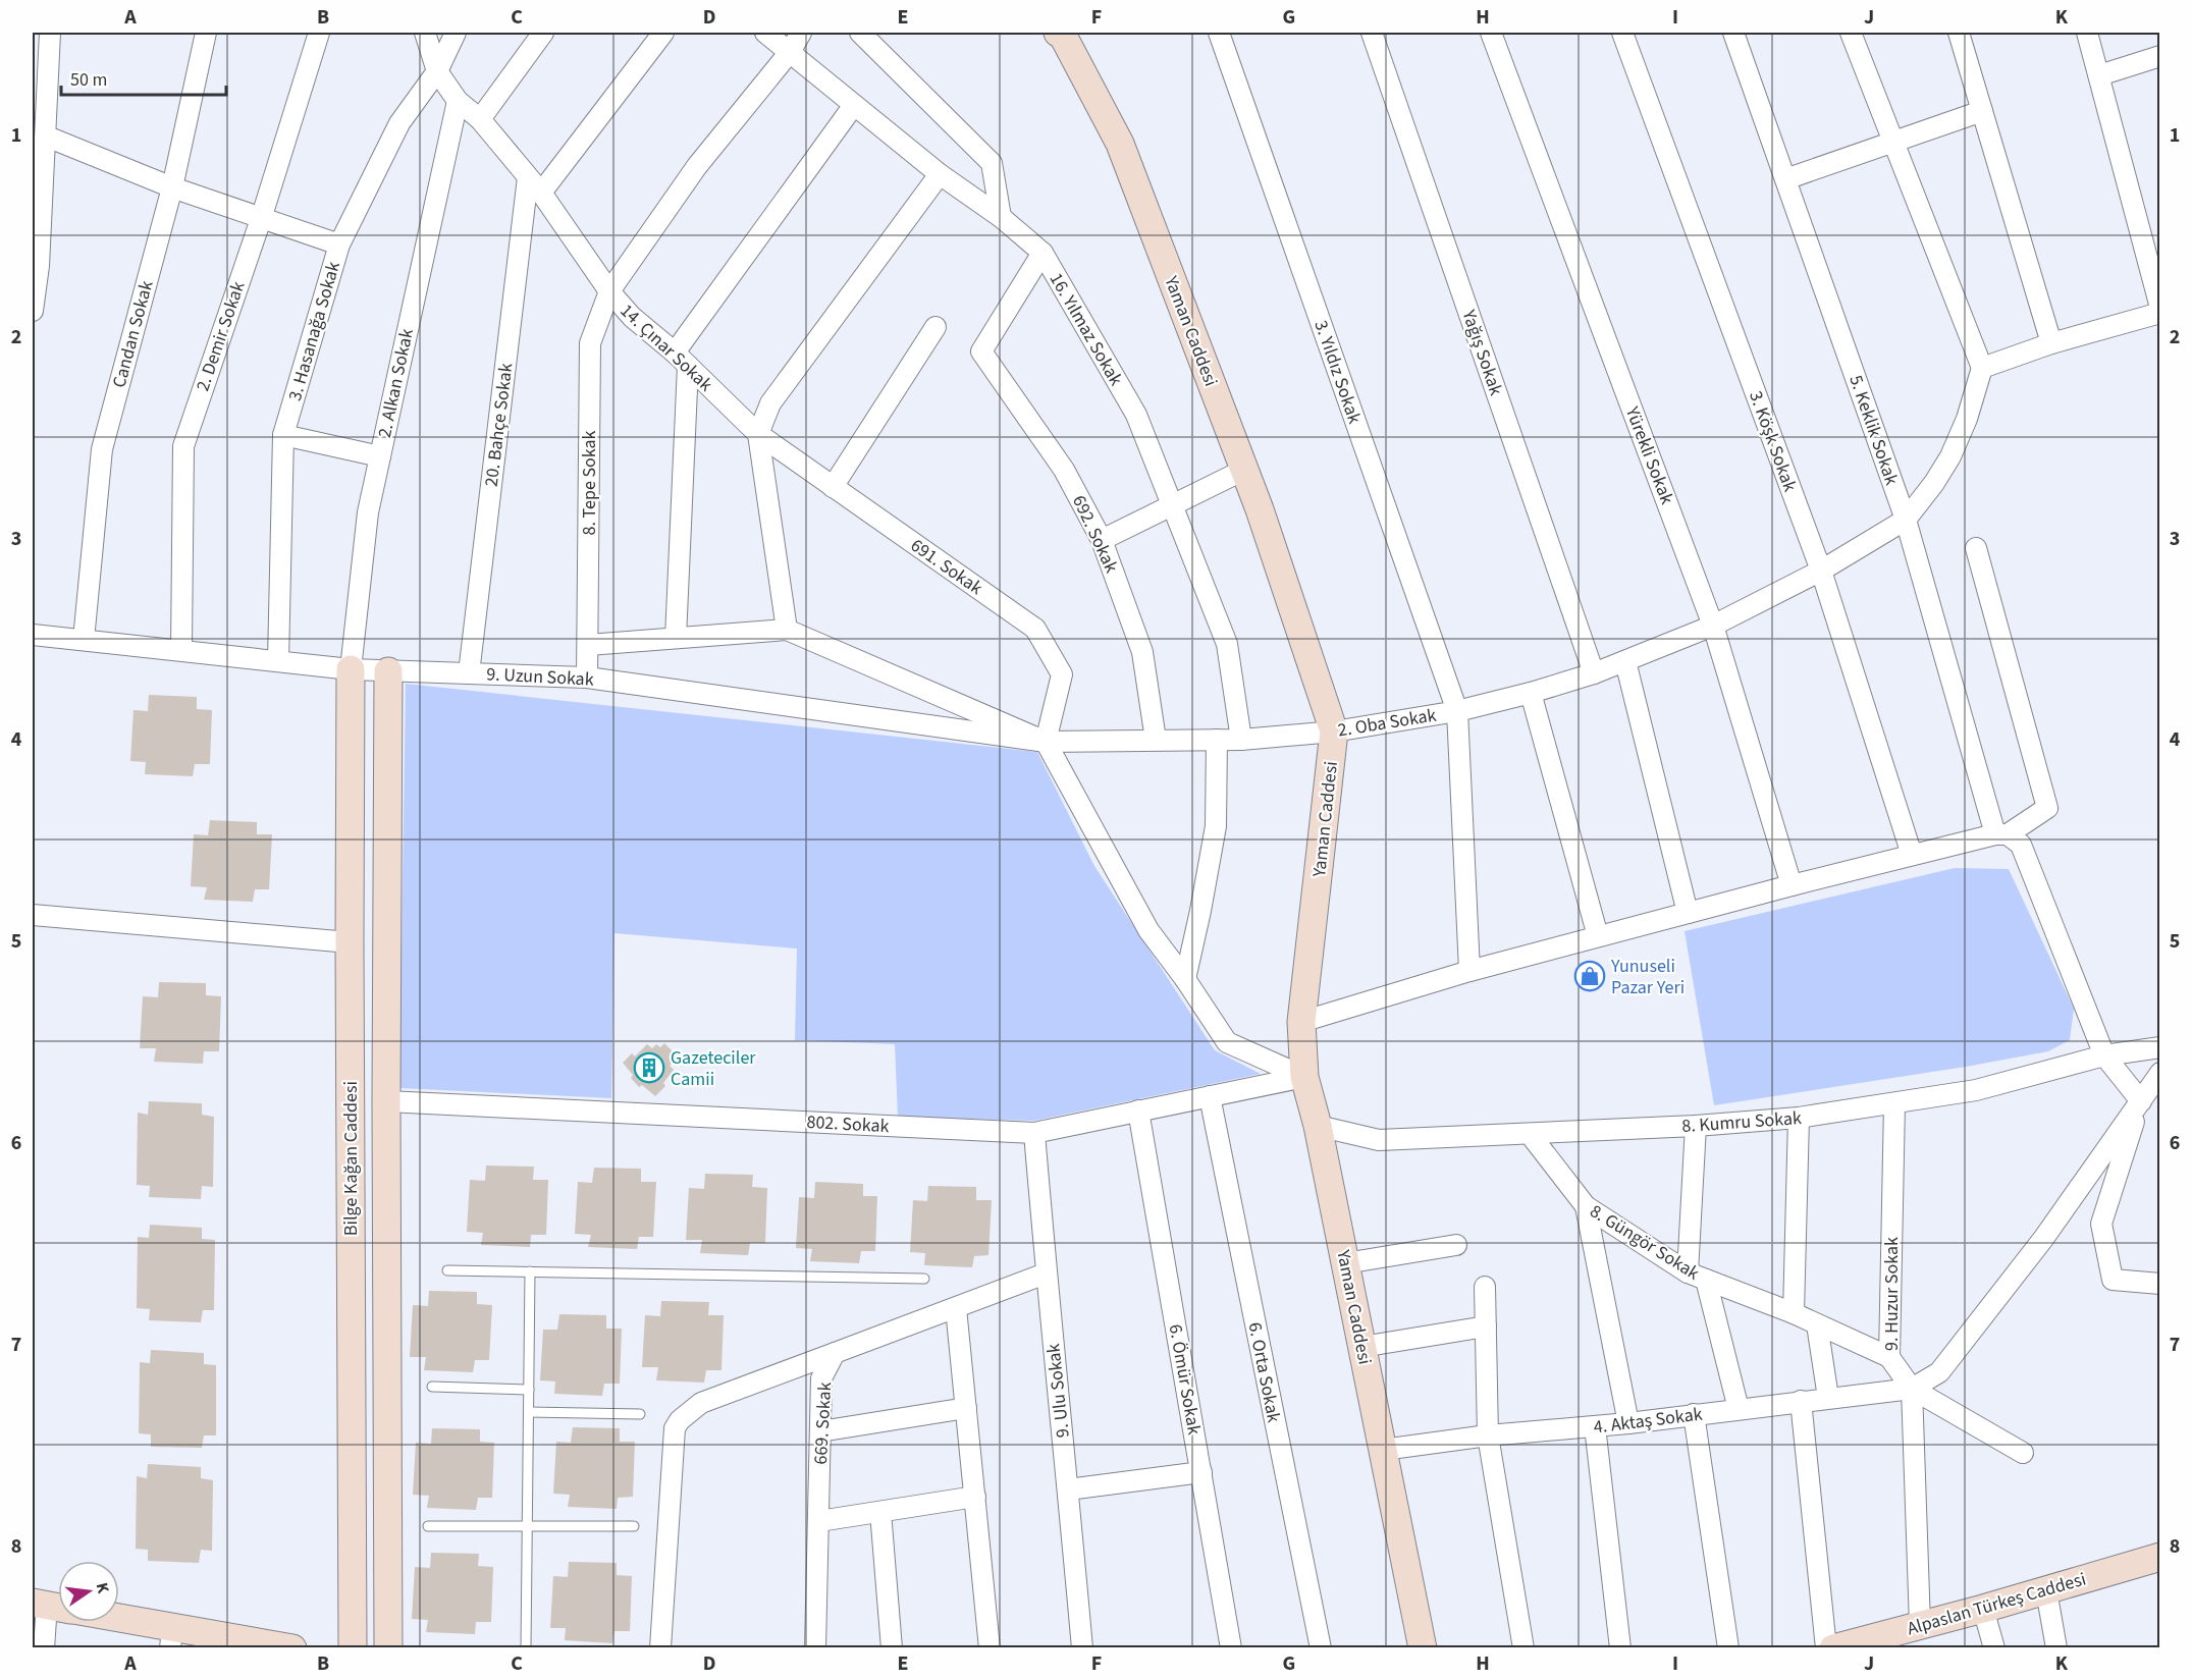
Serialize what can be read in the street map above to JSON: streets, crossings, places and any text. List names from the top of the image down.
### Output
{
  "streets": {
    "main road": ["Yaman Caddesi", "Bilge Kağan Caddesi", "Alpaslan Türkeş Caddesi"],
    "street": [
      "16. Yılmaz Sokak",
      "3. Hasanağa Sokak",
      "Candan Sokak",
      "2. Demir Sokak",
      "14. Çınar Sokak",
      "Yağış Sokak",
      "3. Yıldız Sokak",
      "2. Alkan Sokak",
      "20. Bahçe Sokak",
      "5. Keklik Sokak",
      "3. Köşk Sokak",
      "Yürekli Sokak",
      "8. Tepe Sokak",
      "692. Sokak",
      "691. Sokak",
      "9. Uzun Sokak",
      "2. Oba Sokak",
      "8. Kumru Sokak",
      "802. Sokak",
      "8. Güngör Sokak",
      "9. Huzur Sokak",
      "6. Orta Sokak",
      "6. Ömür Sokak",
      "9. Ulu Sokak",
      "4. Aktaş Sokak",
      "669. Sokak"
    ]
  },
  "crossings": [
    ["16. Yılmaz Sokak", "8. Tepe Sokak"],
    ["16. Yılmaz Sokak", "692. Sokak"],
    ["16. Yılmaz Sokak", "2. Oba Sokak"],
    ["3. Hasanağa Sokak", "14. Çınar Sokak"],
    ["3. Hasanağa Sokak", "9. Uzun Sokak"],
    ["Yaman Caddesi", "2. Oba Sokak"],
    ["Yaman Caddesi", "8. Kumru Sokak"],
    ["Yaman Caddesi", "802. Sokak"],
    ["Yaman Caddesi", "4. Aktaş Sokak"],
    ["Candan Sokak", "9. Uzun Sokak"],
    ["2. Demir Sokak", "9. Uzun Sokak"],
    ["14. Çınar Sokak", "2. Alkan Sokak"],
    ["14. Çınar Sokak", "20. Bahçe Sokak"],
    ["14. Çınar Sokak", "8. Tepe Sokak"],
    ["14. Çınar Sokak", "691. Sokak"],
    ["Yağış Sokak", "2. Oba Sokak"],
    ["3. Yıldız Sokak", "2. Oba Sokak"],
    ["2. Alkan Sokak", "9. Uzun Sokak"],
    ["2. Alkan Sokak", "Bilge Kağan Caddesi"],
    ["20. Bahçe Sokak", "9. Uzun Sokak"],
    ["5. Keklik Sokak", "2. Oba Sokak"],
    ["3. Köşk Sokak", "2. Oba Sokak"],
    ["Yürekli Sokak", "2. Oba Sokak"],
    ["8. Tepe Sokak", "9. Uzun Sokak"],
    ["692. Sokak", "2. Oba Sokak"],
    ["691. Sokak", "9. Uzun Sokak"],
    ["691. Sokak", "2. Oba Sokak"],
    ["9. Uzun Sokak", "2. Oba Sokak"],
    ["9. Uzun Sokak", "Bilge Kağan Caddesi"],
    ["8. Kumru Sokak", "8. Güngör Sokak"],
    ["8. Kumru Sokak", "9. Huzur Sokak"],
    ["802. Sokak", "Bilge Kağan Caddesi"],
    ["802. Sokak", "6. Orta Sokak"],
    ["802. Sokak", "6. Ömür Sokak"],
    ["802. Sokak", "9. Ulu Sokak"],
    ["8. Güngör Sokak", "9. Huzur Sokak"],
    ["9. Huzur Sokak", "4. Aktaş Sokak"]
  ],
  "places": {
    "shop": ["Yunuseli Pazar Yeri"],
    "building": ["Gazeteciler Camii"]
  },
  "scale_bar": "50 m",
  "north": "right",
  "grid": {
    "columns": [
      "A",
      "B",
      "C",
      "D",
      "E",
      "F",
      "G",
      "H",
      "I",
      "J",
      "K"
    ],
    "rows": [
      "1",
      "2",
      "3",
      "4",
      "5",
      "6",
      "7",
      "8"
    ]
  }
}
